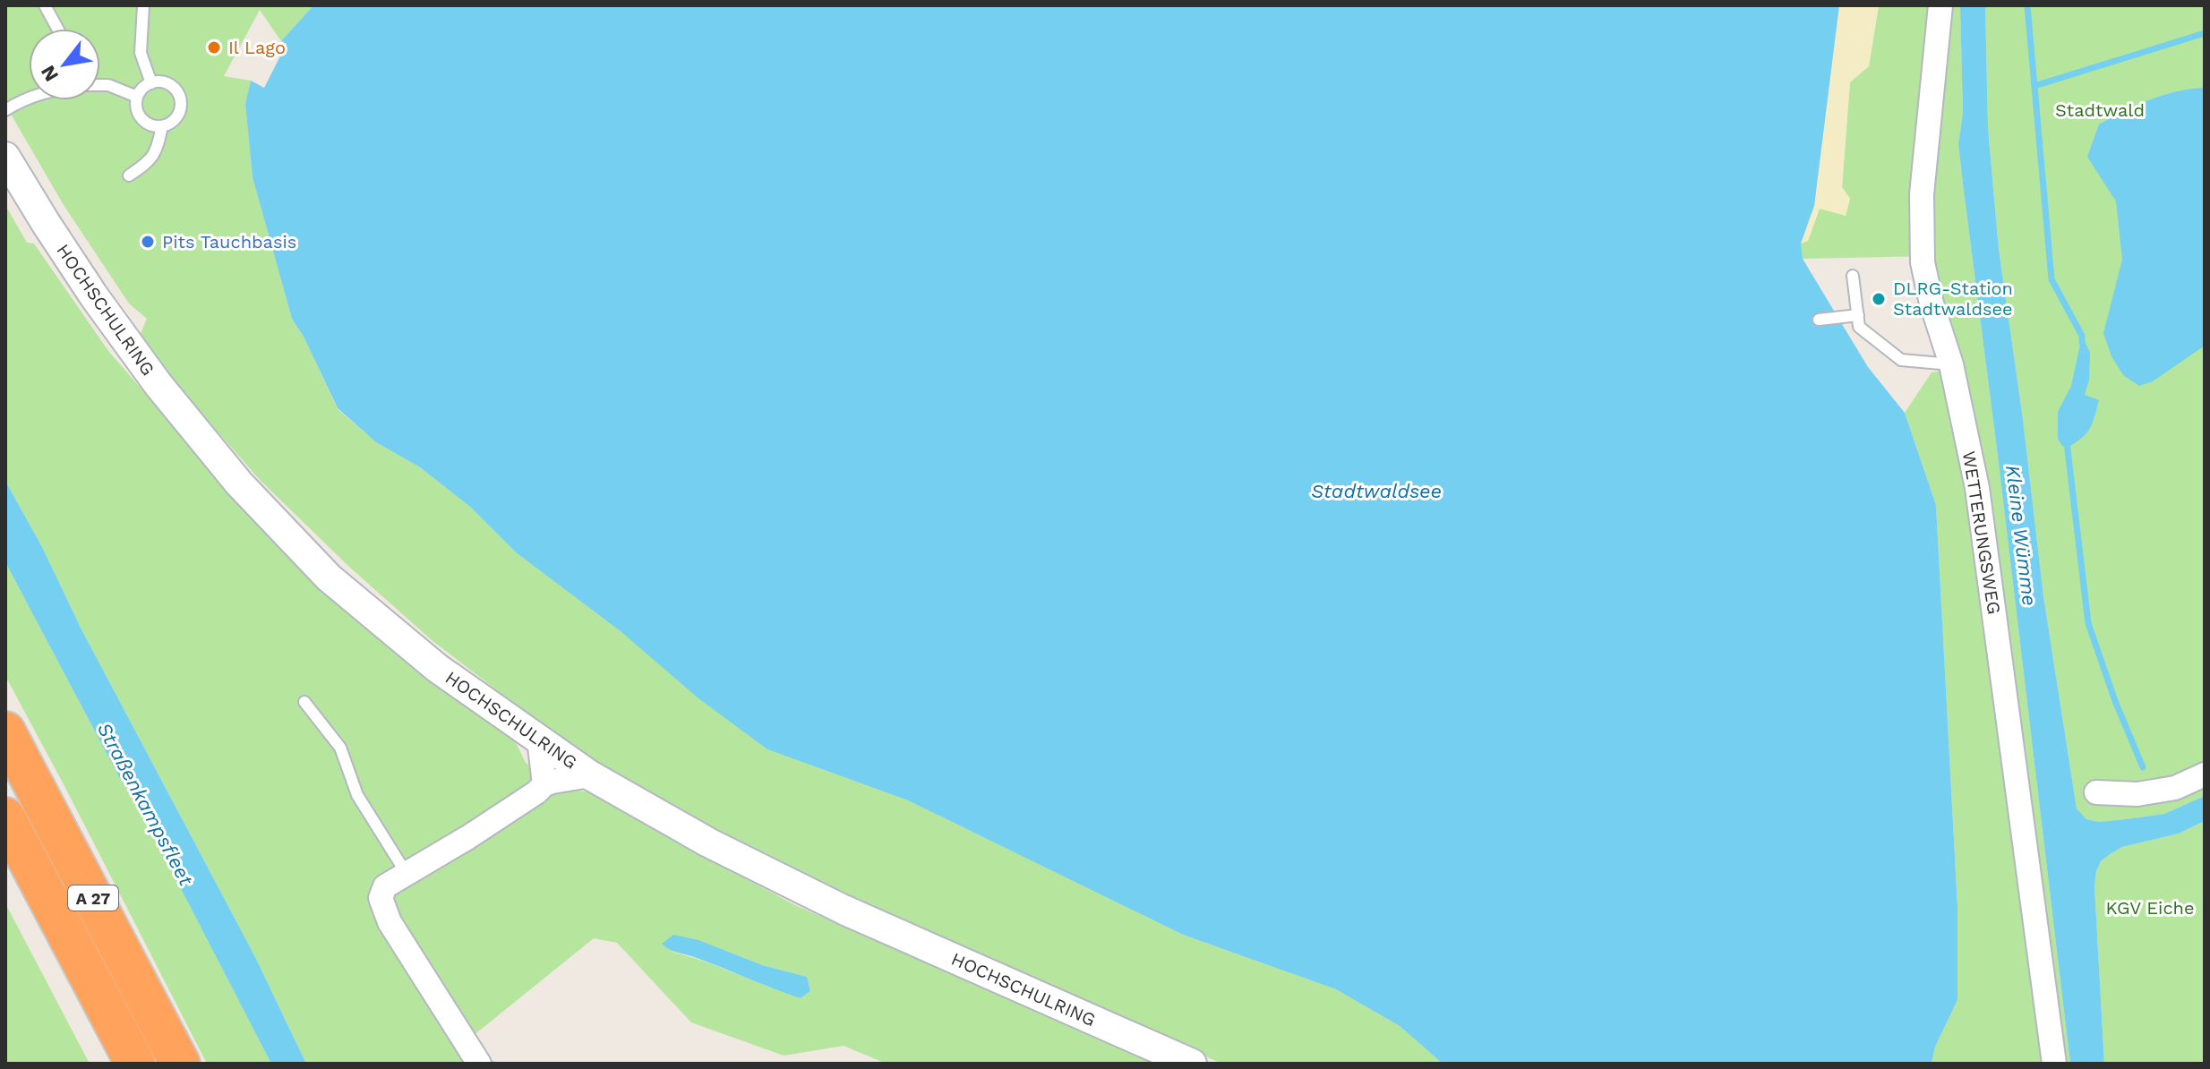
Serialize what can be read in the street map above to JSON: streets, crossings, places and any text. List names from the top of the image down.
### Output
{
  "streets": {
    "highway": ["A 27"],
    "street": ["HOCHSCHULRING", "WETTERUNGSWEG"]
  },
  "water": ["Stadtwaldsee", "Kleine Wümme", "Straßenkampsfleet"],
  "parks": ["Stadtwald", "KGV Eiche"],
  "places": ["Il Lago", "Pits Tauchbasis", "DLRG-Station Stadtwaldsee"],
  "north": "bottom left"
}
